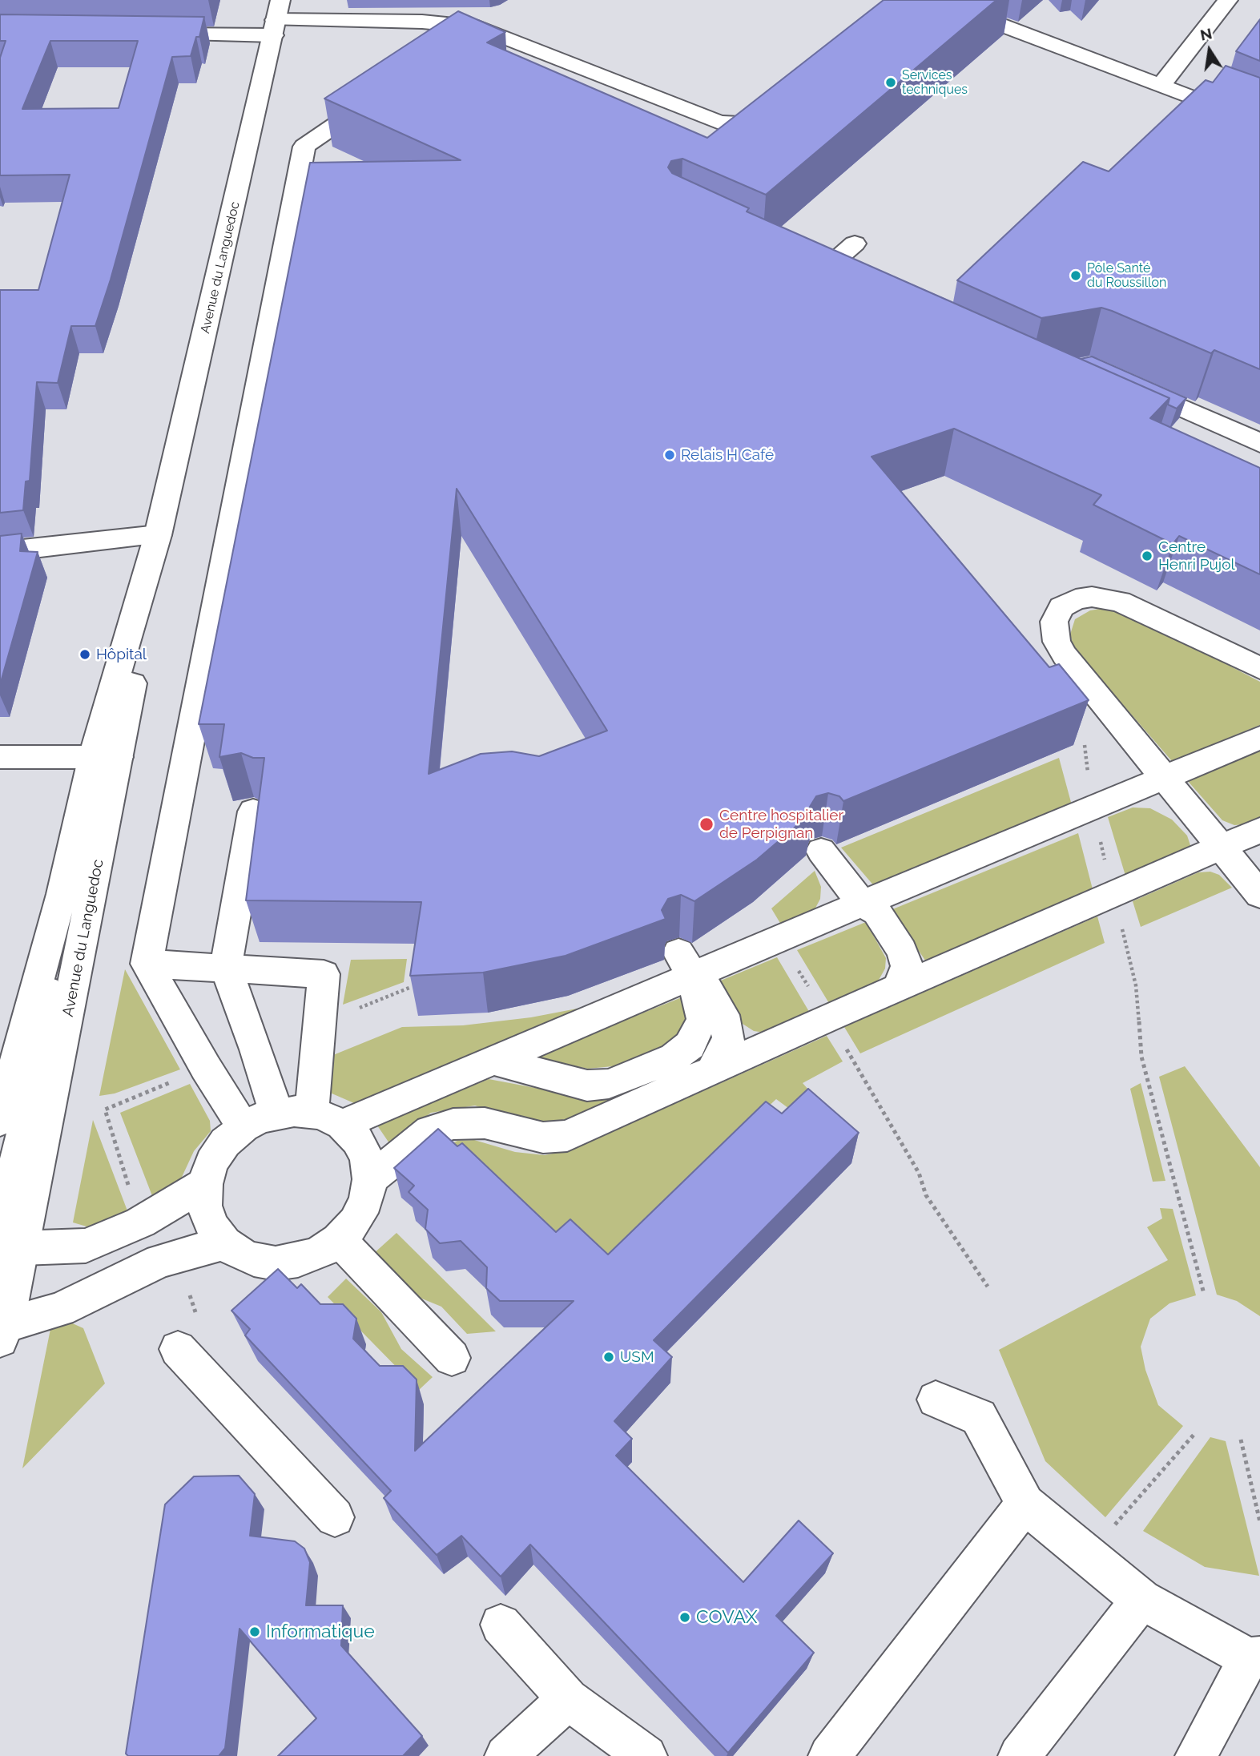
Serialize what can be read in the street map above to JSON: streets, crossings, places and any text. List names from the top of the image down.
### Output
{
  "streets": {
    "main road": ["Avenue du Languedoc"]
  },
  "places": [
    "Services techniques",
    "Pôle Santé du Roussillon",
    "Relais H Café",
    "Centre Henri Pujol",
    "Hôpital",
    "Centre hospitalier de Perpignan",
    "USM",
    "COVAX",
    "Informatique"
  ],
  "north": "top"
}
